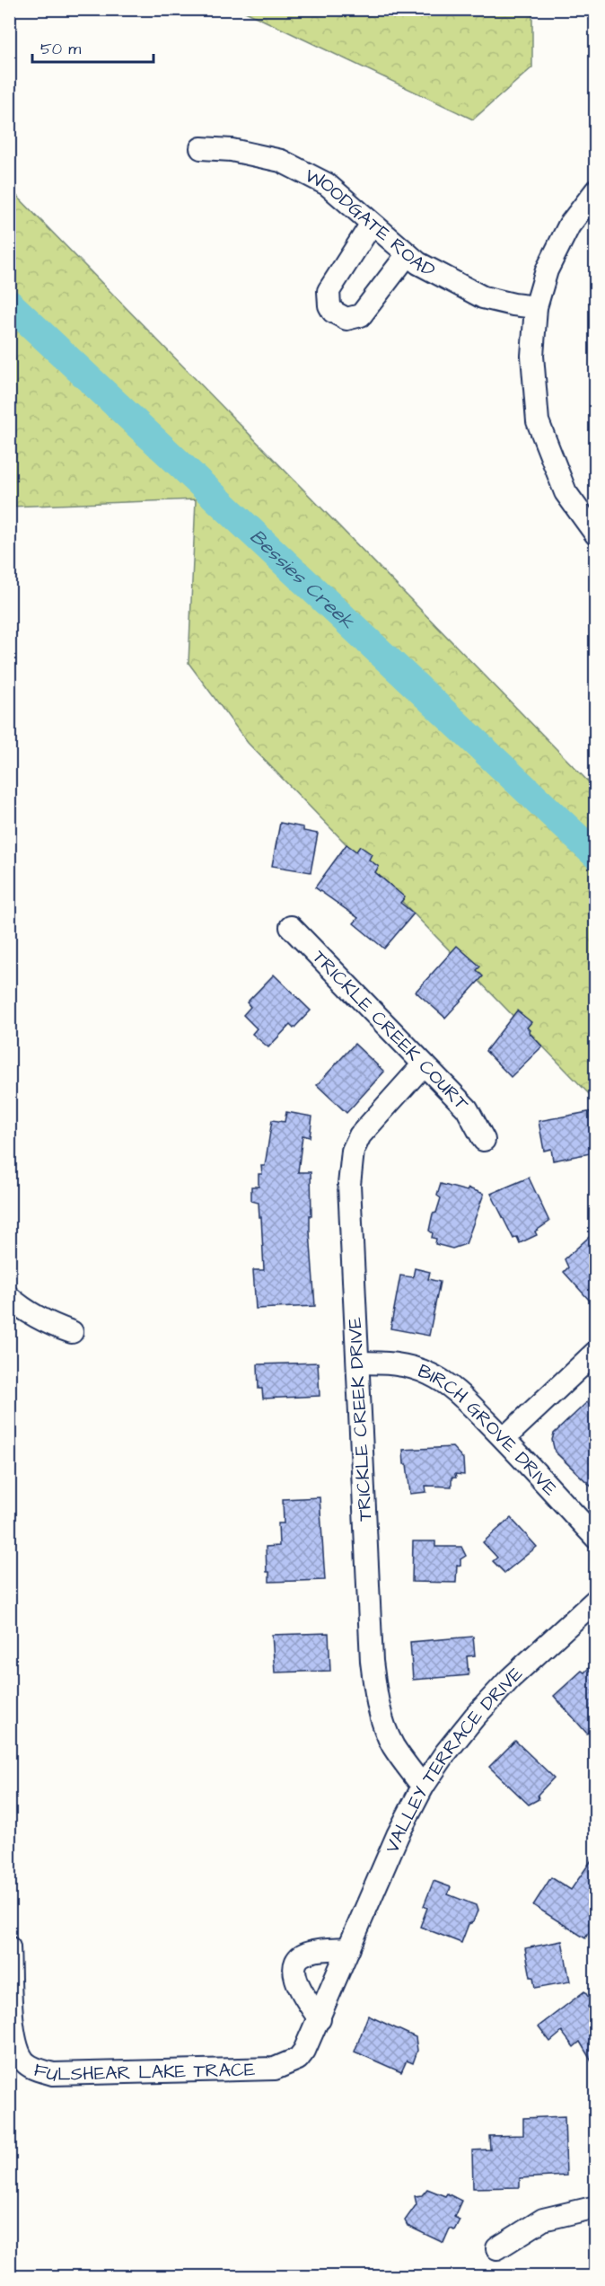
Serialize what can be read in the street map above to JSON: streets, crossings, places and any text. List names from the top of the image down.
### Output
{
  "streets": {
    "street": [
      "WOODGATE ROAD",
      "TRICKLE CREEK COURT",
      "TRICKLE CREEK DRIVE",
      "BIRCH GROVE DRIVE",
      "VALLEY TERRACE DRIVE",
      "FULSHEAR LAKE TRACE"
    ]
  },
  "crossings": [
    ["TRICKLE CREEK COURT", "TRICKLE CREEK DRIVE"],
    ["TRICKLE CREEK DRIVE", "BIRCH GROVE DRIVE"],
    ["TRICKLE CREEK DRIVE", "VALLEY TERRACE DRIVE"],
    ["VALLEY TERRACE DRIVE", "FULSHEAR LAKE TRACE"]
  ],
  "water": ["Bessies Creek"],
  "scale_bar": "50 m"
}
